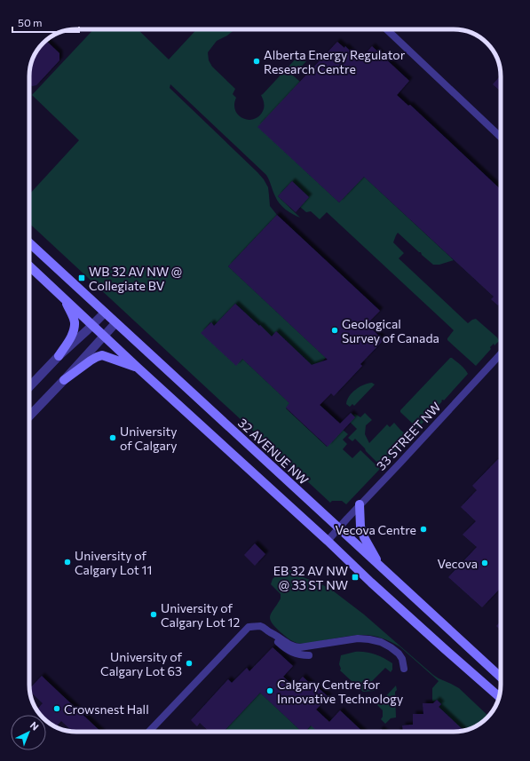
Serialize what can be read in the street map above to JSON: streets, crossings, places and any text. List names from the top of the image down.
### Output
{
  "streets": {
    "main road": ["32 AVENUE NW"],
    "street": ["33 STREET NW"]
  },
  "crossings": [
    ["33 STREET NW", "32 AVENUE NW"]
  ],
  "places": {
    "other": [
      "Alberta Energy Regulator Research Centre",
      "Geological Survey of Canada",
      "University of Calgary",
      "Vecova Centre",
      "University of Calgary Lot 11",
      "Vecova",
      "University of Calgary Lot 12",
      "University of Calgary Lot 63",
      "Calgary Centre for Innovative Technology",
      "Crowsnest Hall"
    ],
    "transit": ["WB 32 AV NW @ Collegiate BV", "EB 32 AV NW @ 33 ST NW"]
  },
  "scale_bar": "50 m",
  "north": "top right"
}
